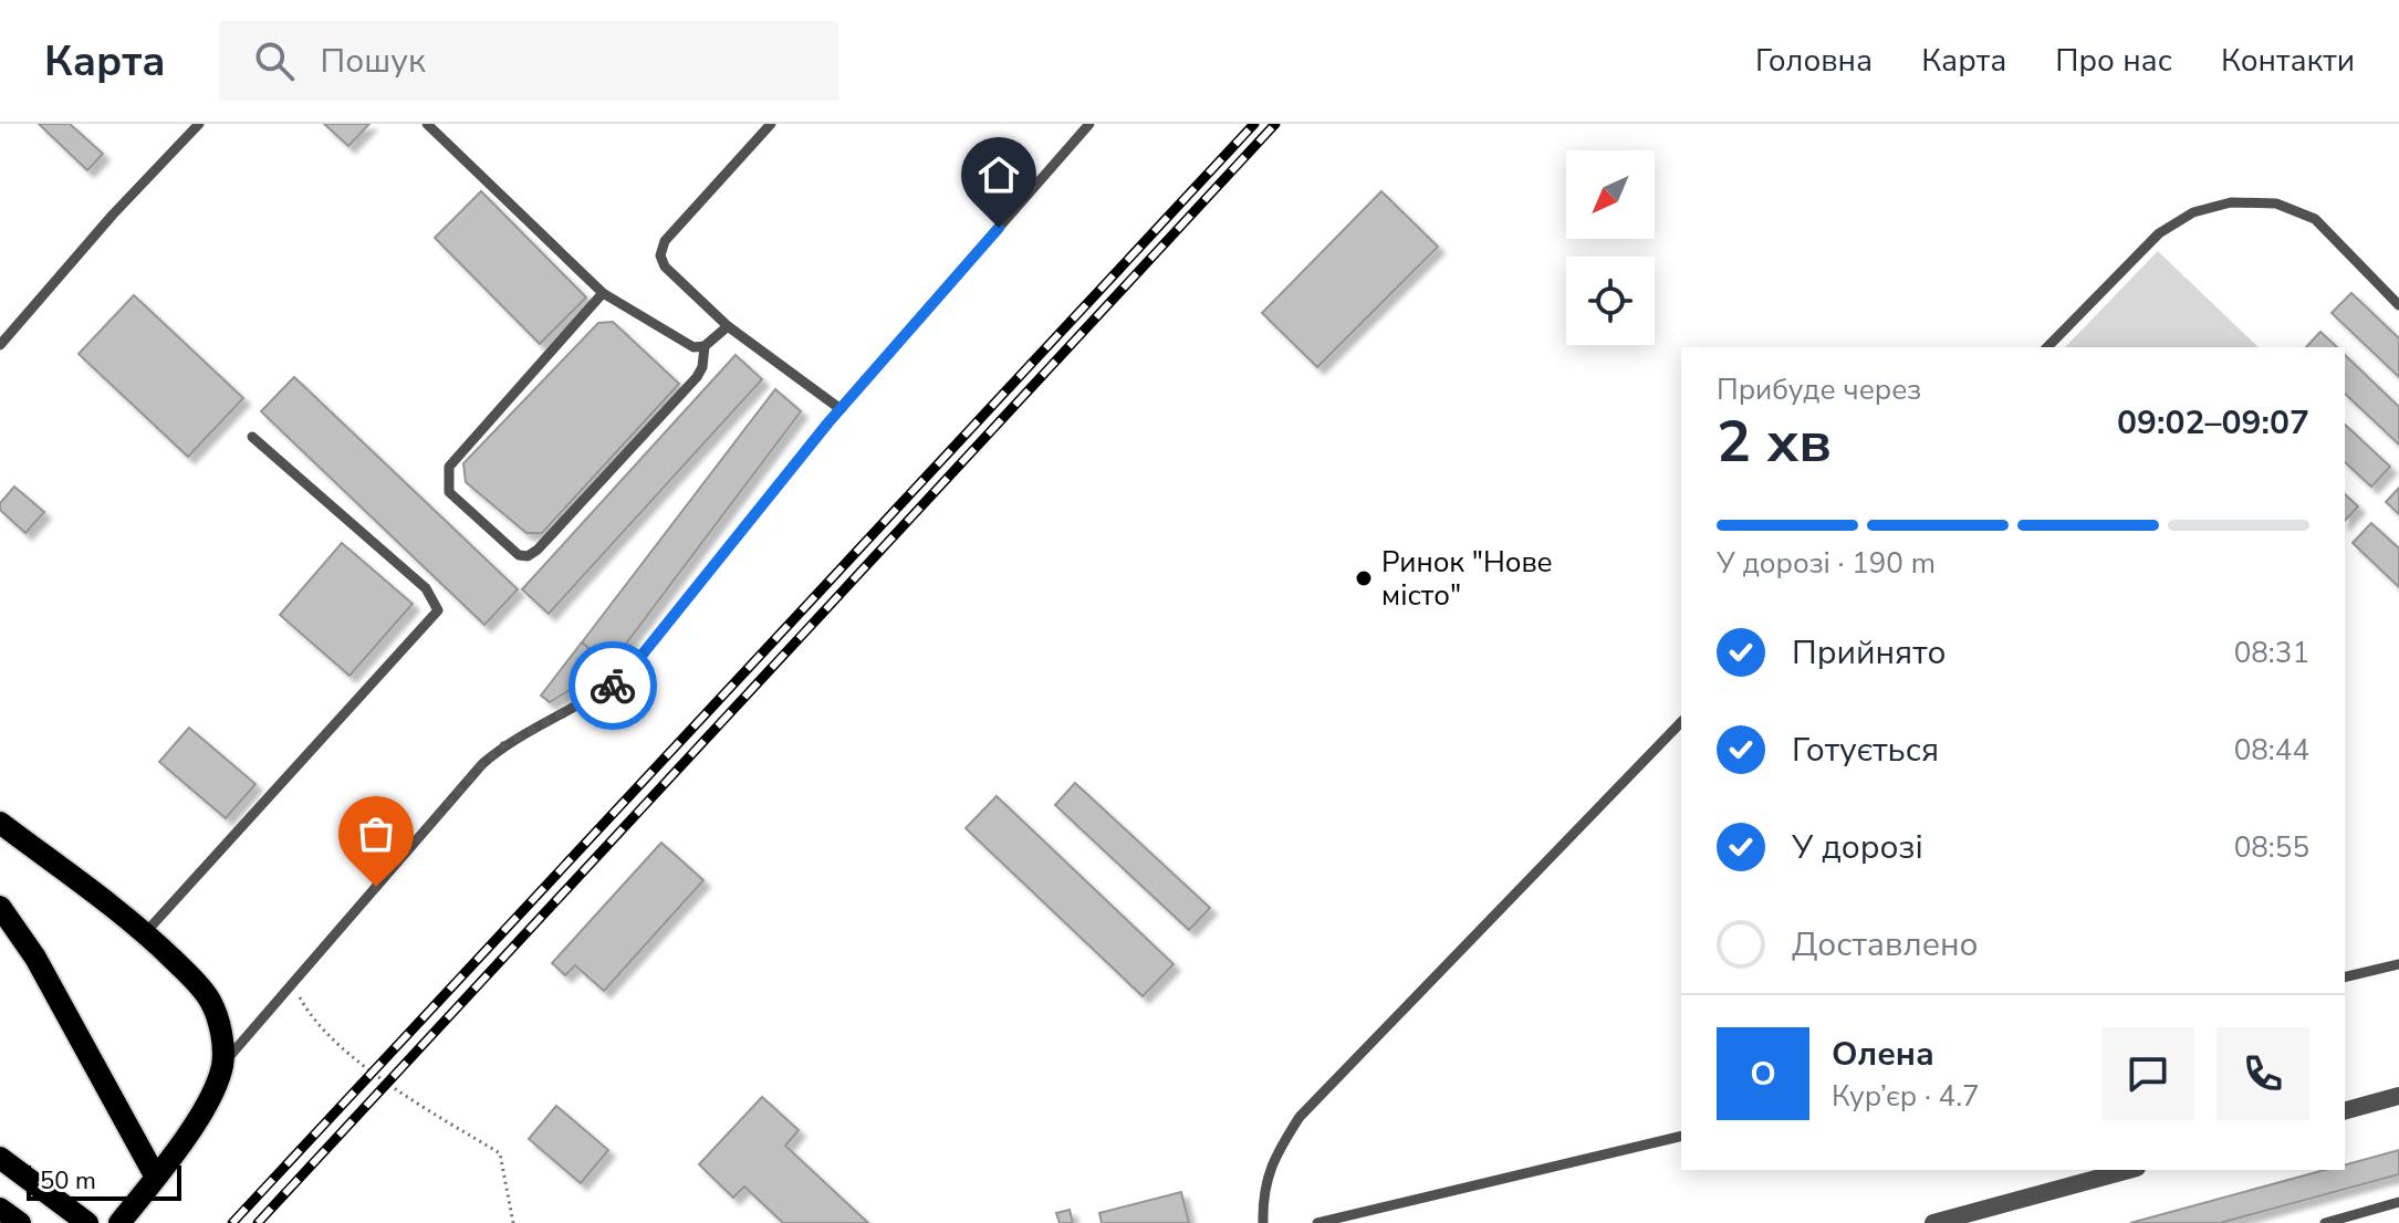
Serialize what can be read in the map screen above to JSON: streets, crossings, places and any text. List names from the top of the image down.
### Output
{
  "places": ["Ринок \"Нове місто\""],
  "scale_bar": "50 m",
  "north": "bottom left",
  "page": {
    "header": "Карта",
    "search": "Пошук",
    "nav": [
      "Головна",
      "Карта",
      "Про нас",
      "Контакти"
    ],
    "heading": ["2 хв", "Прибуде через", "09:02–09:07"],
    "panel": ["Олена", "Кур’єр · 4.7"],
    "bar": "У дорозі · 190 m",
    "list": [
      ["Прийнято", "08:31"],
      ["Готується", "08:44"],
      ["У дорозі", "08:55"],
      "Доставлено"
    ],
    "round": "О",
    "scale": "50 m"
  }
}
